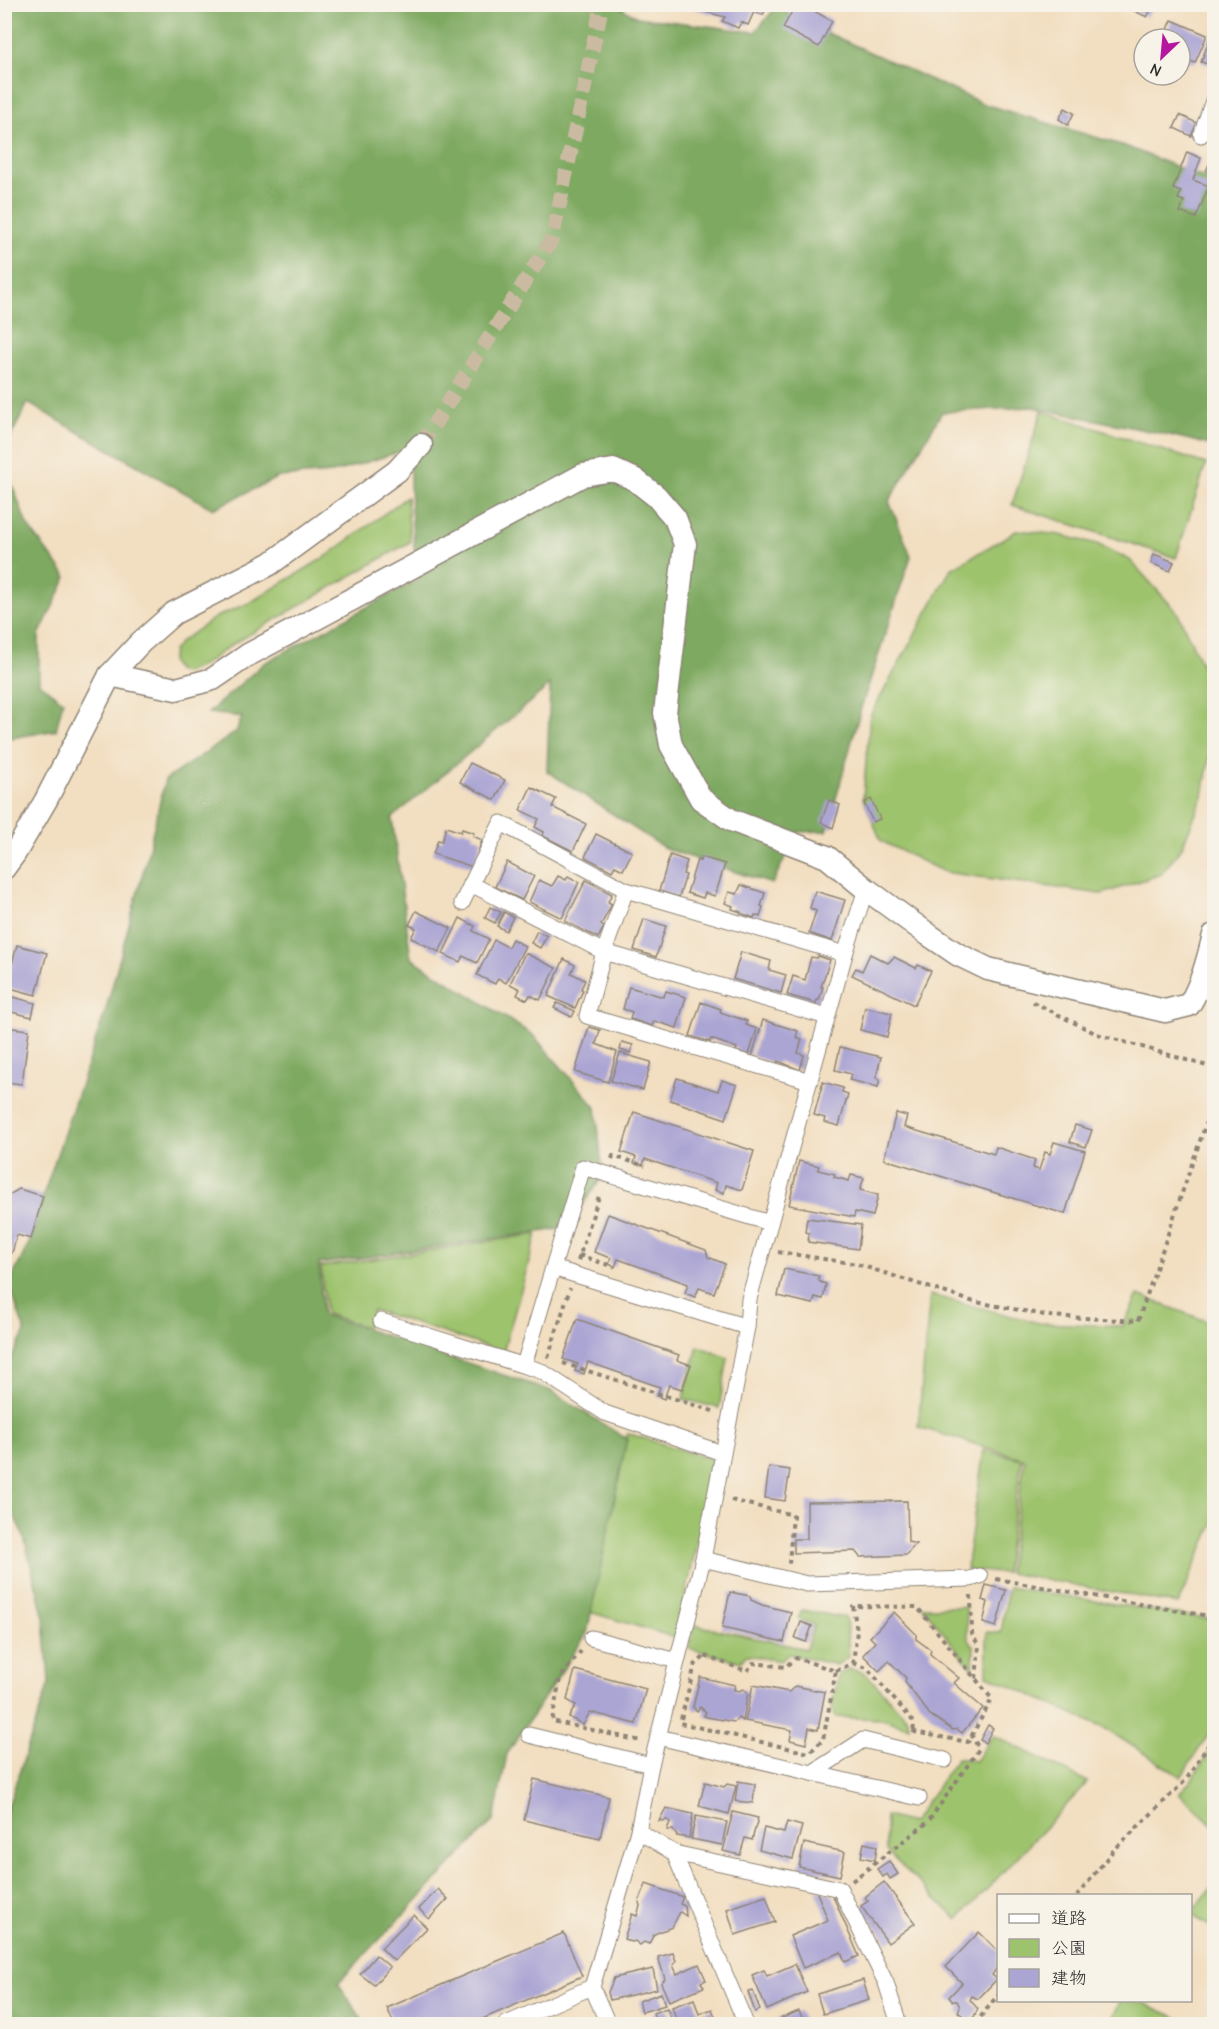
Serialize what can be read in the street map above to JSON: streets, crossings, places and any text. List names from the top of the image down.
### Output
{
  "legend": ["道路", "公園", "建物"],
  "north": "bottom left"
}
